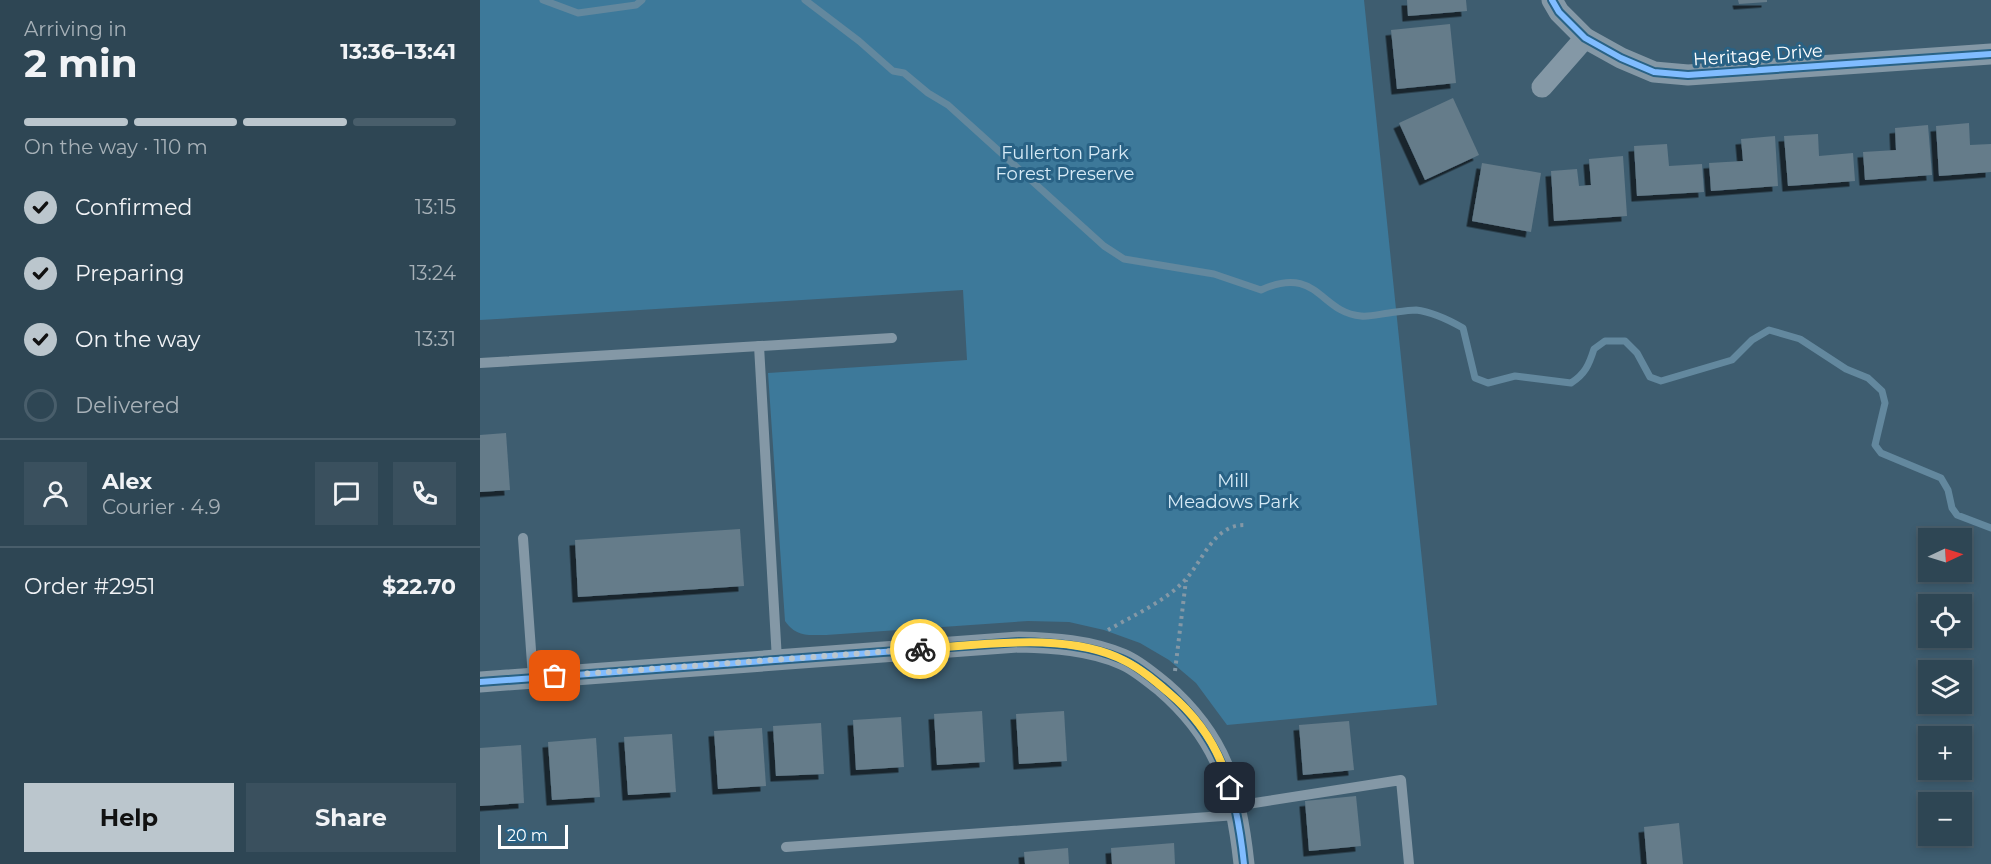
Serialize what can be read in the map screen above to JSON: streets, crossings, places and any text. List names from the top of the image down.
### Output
{
  "streets": {
    "street": ["Heritage Drive"]
  },
  "parks": ["Fullerton Park Forest Preserve", "Mill Meadows Park"],
  "scale_bar": "20 m",
  "north": "right",
  "page": {
    "heading": ["2 min", "Arriving in", "13:36–13:41"],
    "panel": [
      "Alex",
      "Courier · 4.9",
      "Order #2951",
      "$22.70"
    ],
    "bar": "On the way · 110 m",
    "list": [
      ["Confirmed", "13:15"],
      ["Preparing", "13:24"],
      ["On the way", "13:31"],
      "Delivered"
    ],
    "map_buttons": ["+", "−"],
    "buttons": ["Help", "Share"],
    "scale": "20 m"
  }
}
